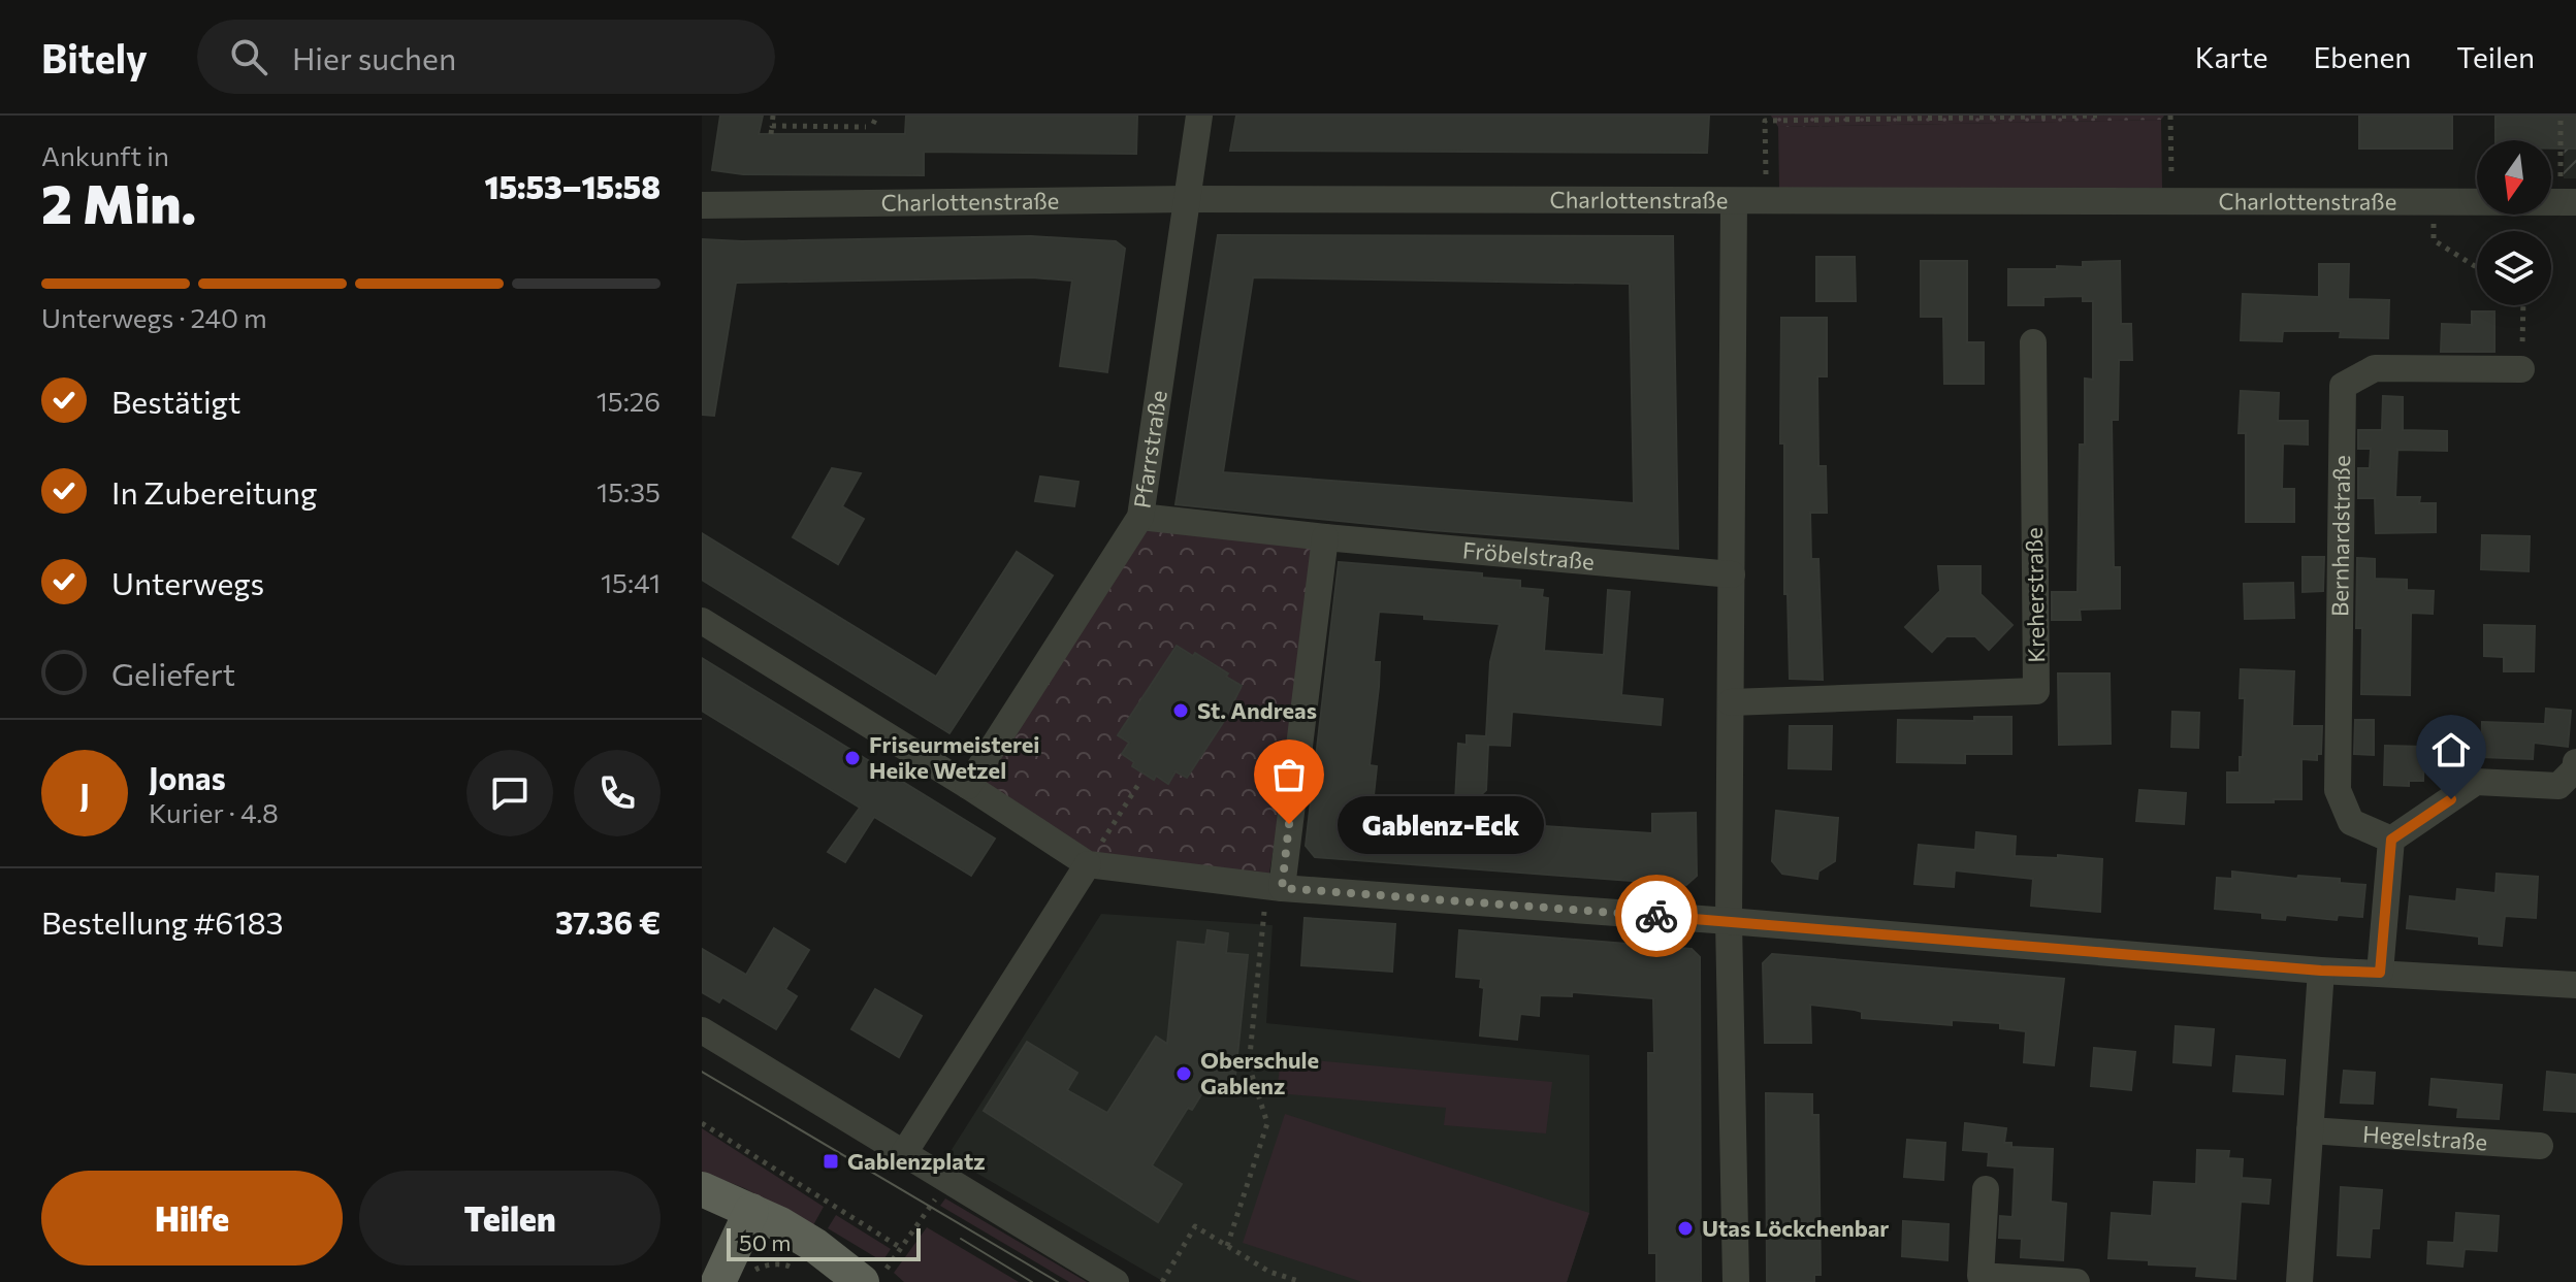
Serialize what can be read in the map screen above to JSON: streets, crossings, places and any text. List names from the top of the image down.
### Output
{
  "streets": {
    "street": [
      "Charlottenstraße",
      "Pfarrstraße",
      "Bernhardstraße",
      "Fröbelstraße",
      "Kreherstraße",
      "Hegelstraße"
    ]
  },
  "crossings": [
    ["Charlottenstraße", "Pfarrstraße"],
    ["Pfarrstraße", "Fröbelstraße"]
  ],
  "places": {
    "other": [
      "St. Andreas",
      "Friseurmeisterei Heike Wetzel",
      "Gablenz-Eck",
      "Oberschule Gablenz",
      "Utas Löckchenbar"
    ],
    "transit": ["Gablenzplatz"]
  },
  "scale_bar": "50 m",
  "north": "bottom",
  "page": {
    "header": "Bitely",
    "search": "Hier suchen",
    "nav": ["Karte", "Ebenen", "Teilen"],
    "heading": ["2 Min.", "Ankunft in", "15:53–15:58"],
    "panel": [
      "Jonas",
      "Kurier · 4.8",
      "Bestellung #6183",
      "37.36 €"
    ],
    "bar": "Unterwegs · 240 m",
    "list": [
      ["Bestätigt", "15:26"],
      ["In Zubereitung", "15:35"],
      ["Unterwegs", "15:41"],
      "Geliefert"
    ],
    "round": "J",
    "bubble": "Gablenz-Eck",
    "buttons": ["Hilfe", "Teilen"],
    "scale": "50 m"
  }
}
